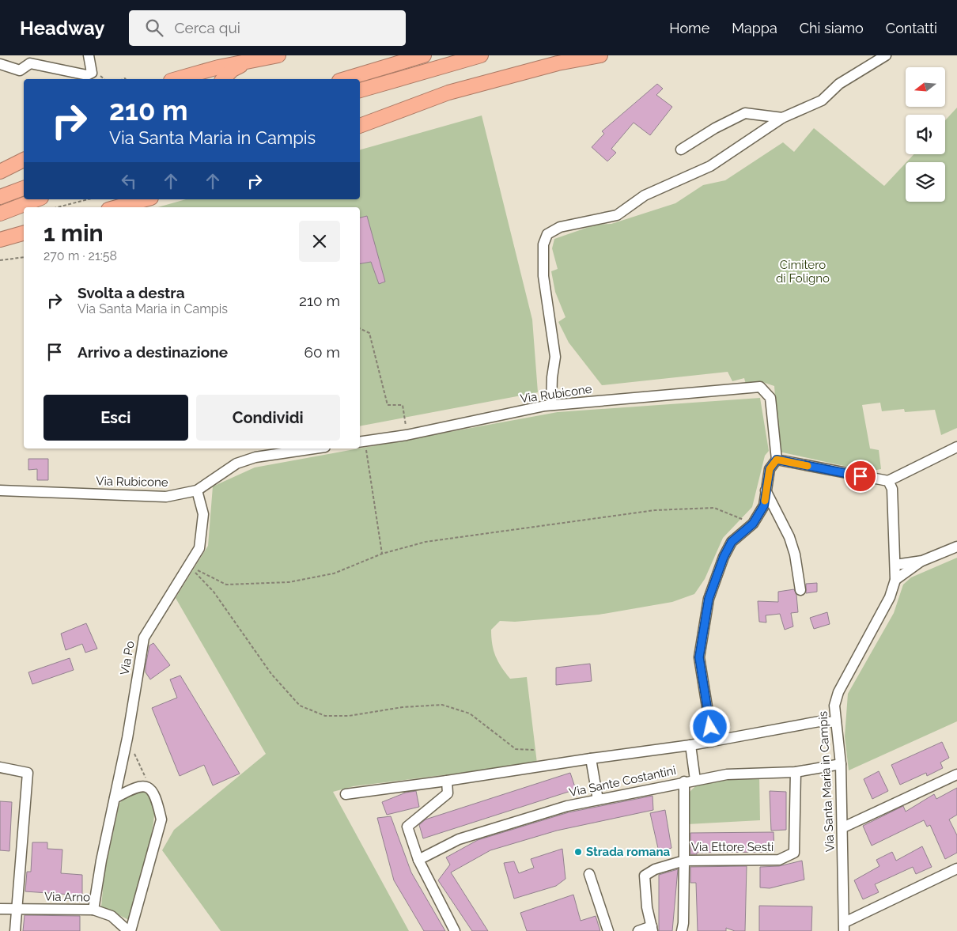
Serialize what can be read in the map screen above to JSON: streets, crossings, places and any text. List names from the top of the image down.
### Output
{
  "streets": {
    "street": [
      "Via Rubicone",
      "Via Po",
      "Via Sante Costantini",
      "Via Santa Maria in Campis",
      "Via Ettore Sesti",
      "Via Arno"
    ]
  },
  "crossings": [
    ["Via Rubicone", "Via Po"],
    ["Via Po", "Via Arno"],
    ["Via Sante Costantini", "Via Santa Maria in Campis"],
    ["Via Sante Costantini", "Via Ettore Sesti"]
  ],
  "parks": ["Cimitero di Foligno"],
  "places": ["Strada romana"],
  "north": "left",
  "page": {
    "header": "Headway",
    "search": "Cerca qui",
    "nav": [
      "Home",
      "Mappa",
      "Chi siamo",
      "Contatti"
    ],
    "turn": ["210 m", "Via Santa Maria in Campis"],
    "heading": ["1 min", "270 m · 21:58"],
    "list": [
      {
        "name": "Svolta a destra",
        "note": "Via Santa Maria in Campis",
        "value": "210 m"
      },
      {
        "name": "Arrivo a destinazione",
        "value": "60 m"
      }
    ],
    "buttons": ["Esci", "Condividi"]
  }
}
